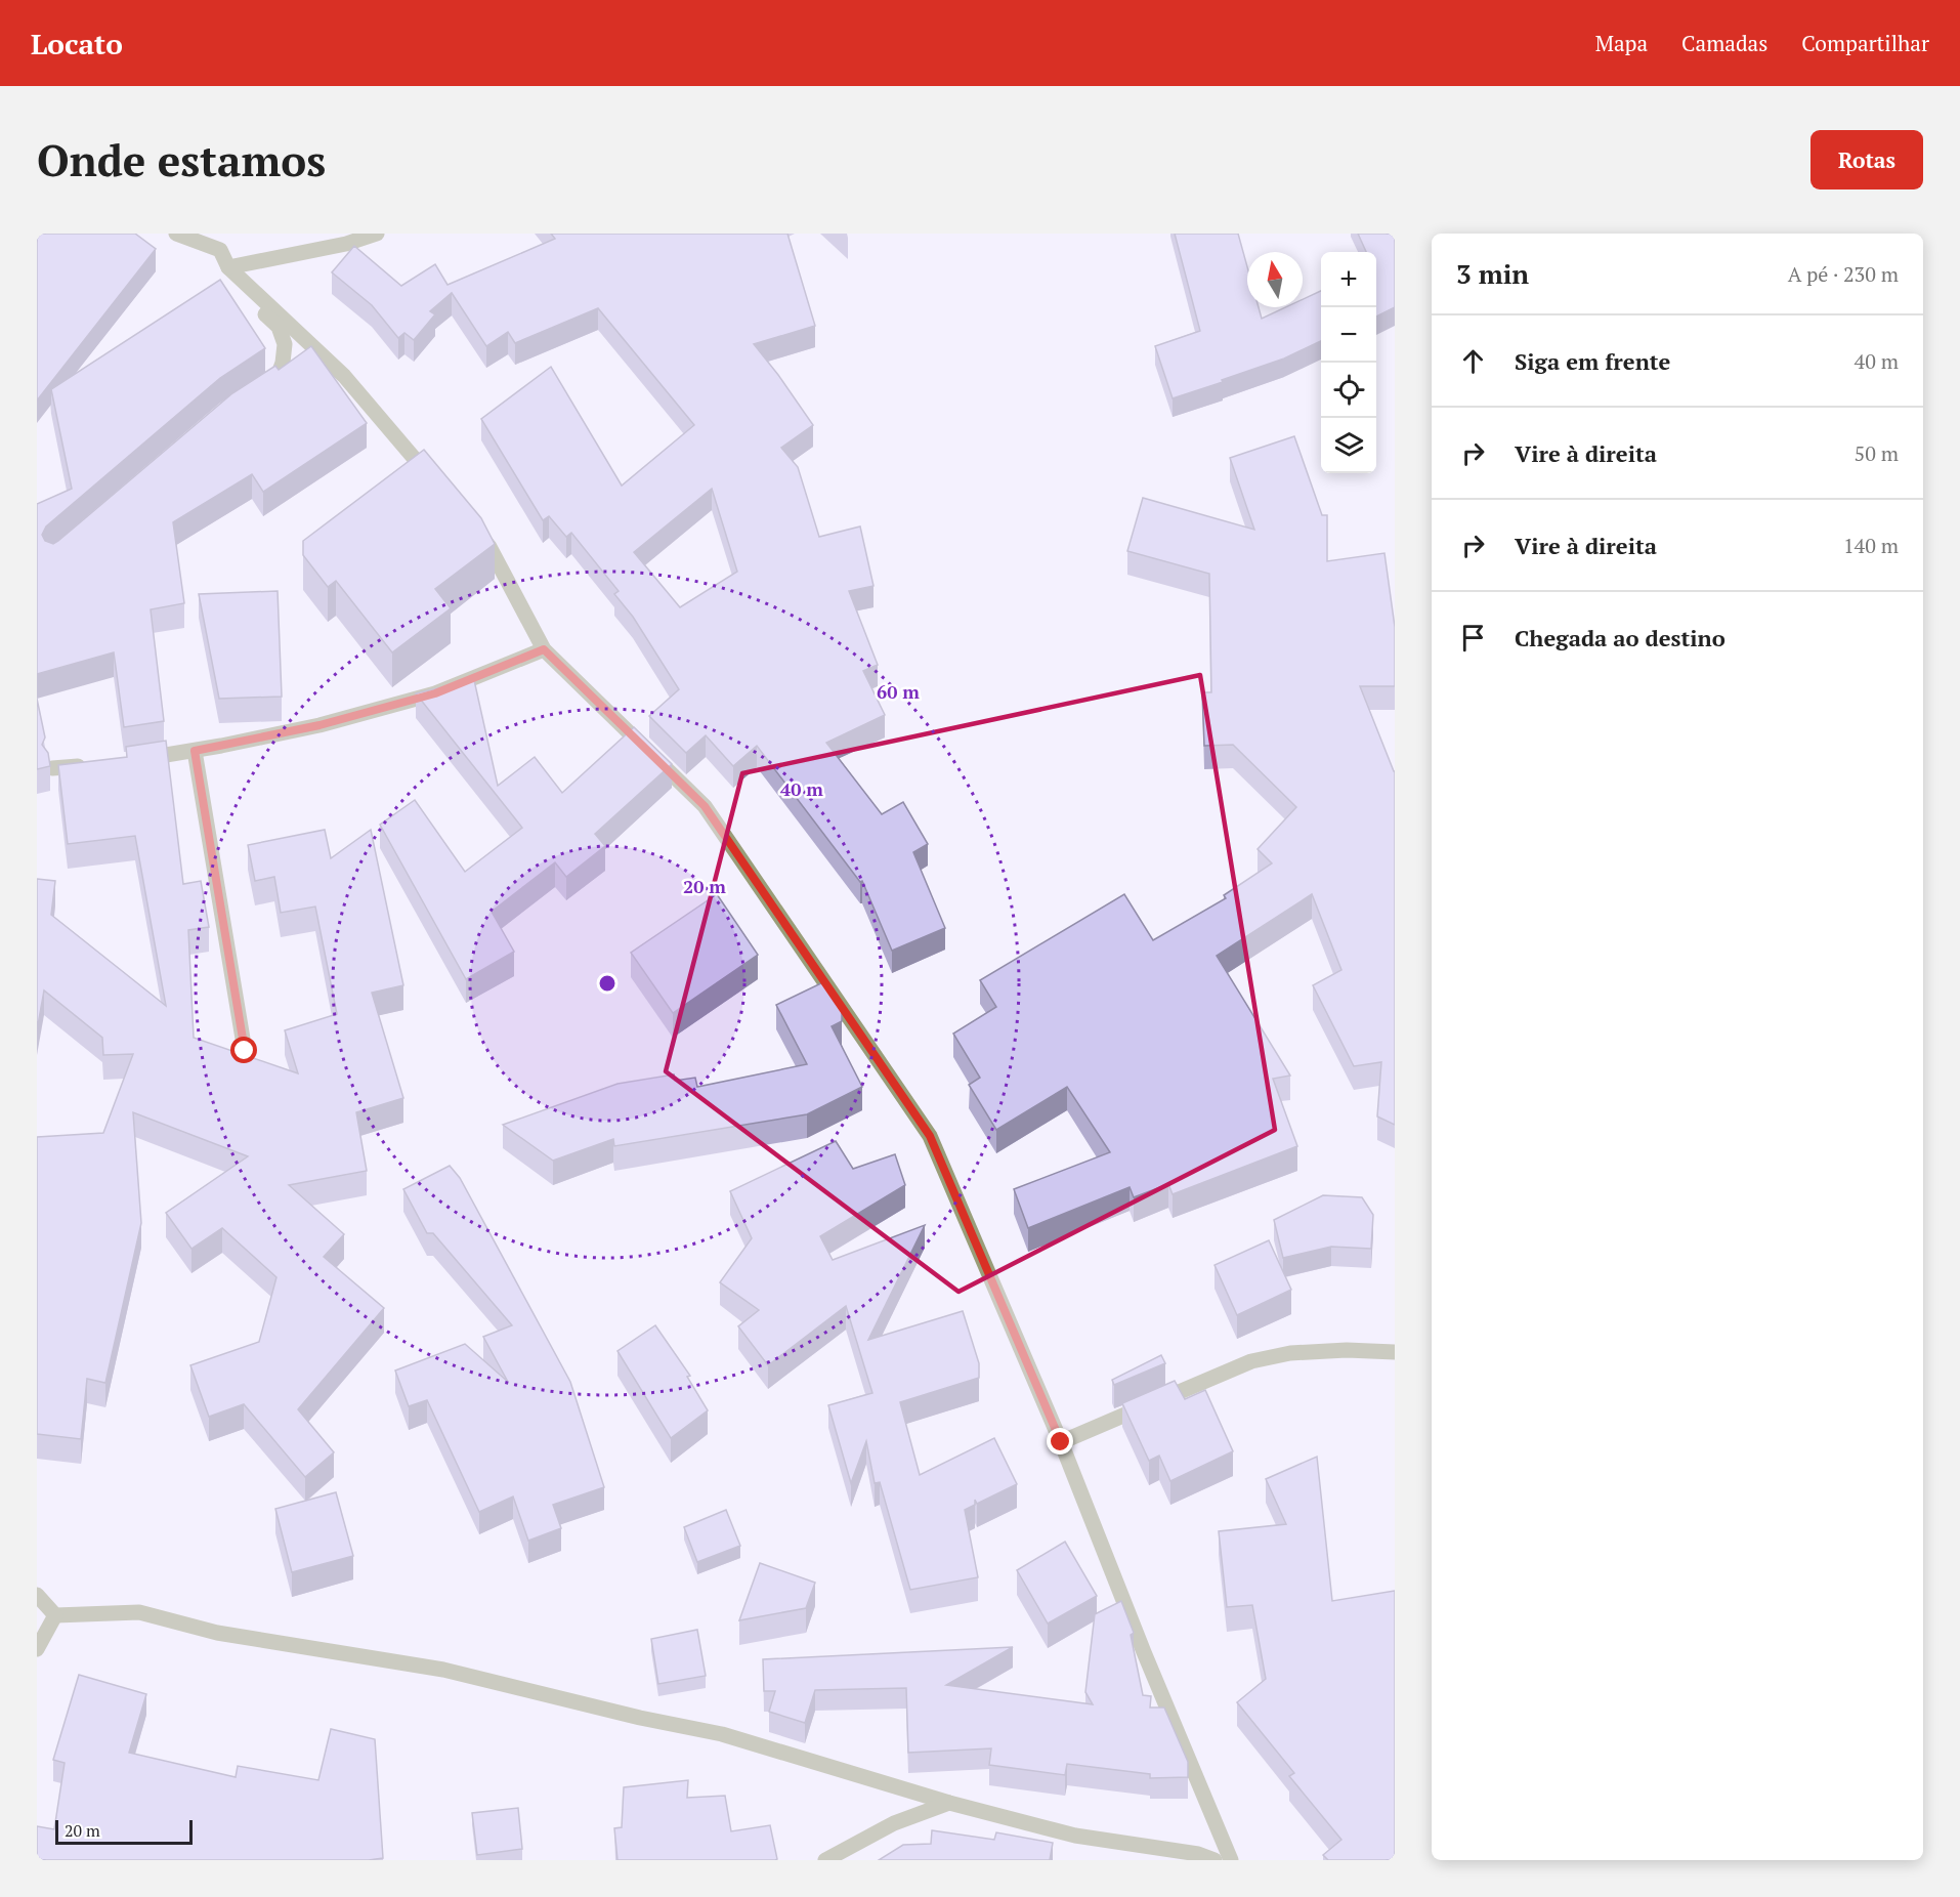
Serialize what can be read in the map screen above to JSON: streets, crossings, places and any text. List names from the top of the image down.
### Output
{
  "scale_bar": "20 m",
  "north": "top",
  "page": {
    "header": "Locato",
    "nav": ["Mapa", "Camadas", "Compartilhar"],
    "buttons": "Rotas",
    "title": "Onde estamos",
    "heading": ["3 min", "A pé · 230 m"],
    "map_buttons": ["+", "−"],
    "list": [
      ["Siga em frente", "40 m"],
      ["Vire à direita", "50 m"],
      ["Vire à direita", "140 m"],
      "Chegada ao destino"
    ],
    "scale": "20 m"
  },
  "rings": ["60 m", "40 m", "20 m"]
}
